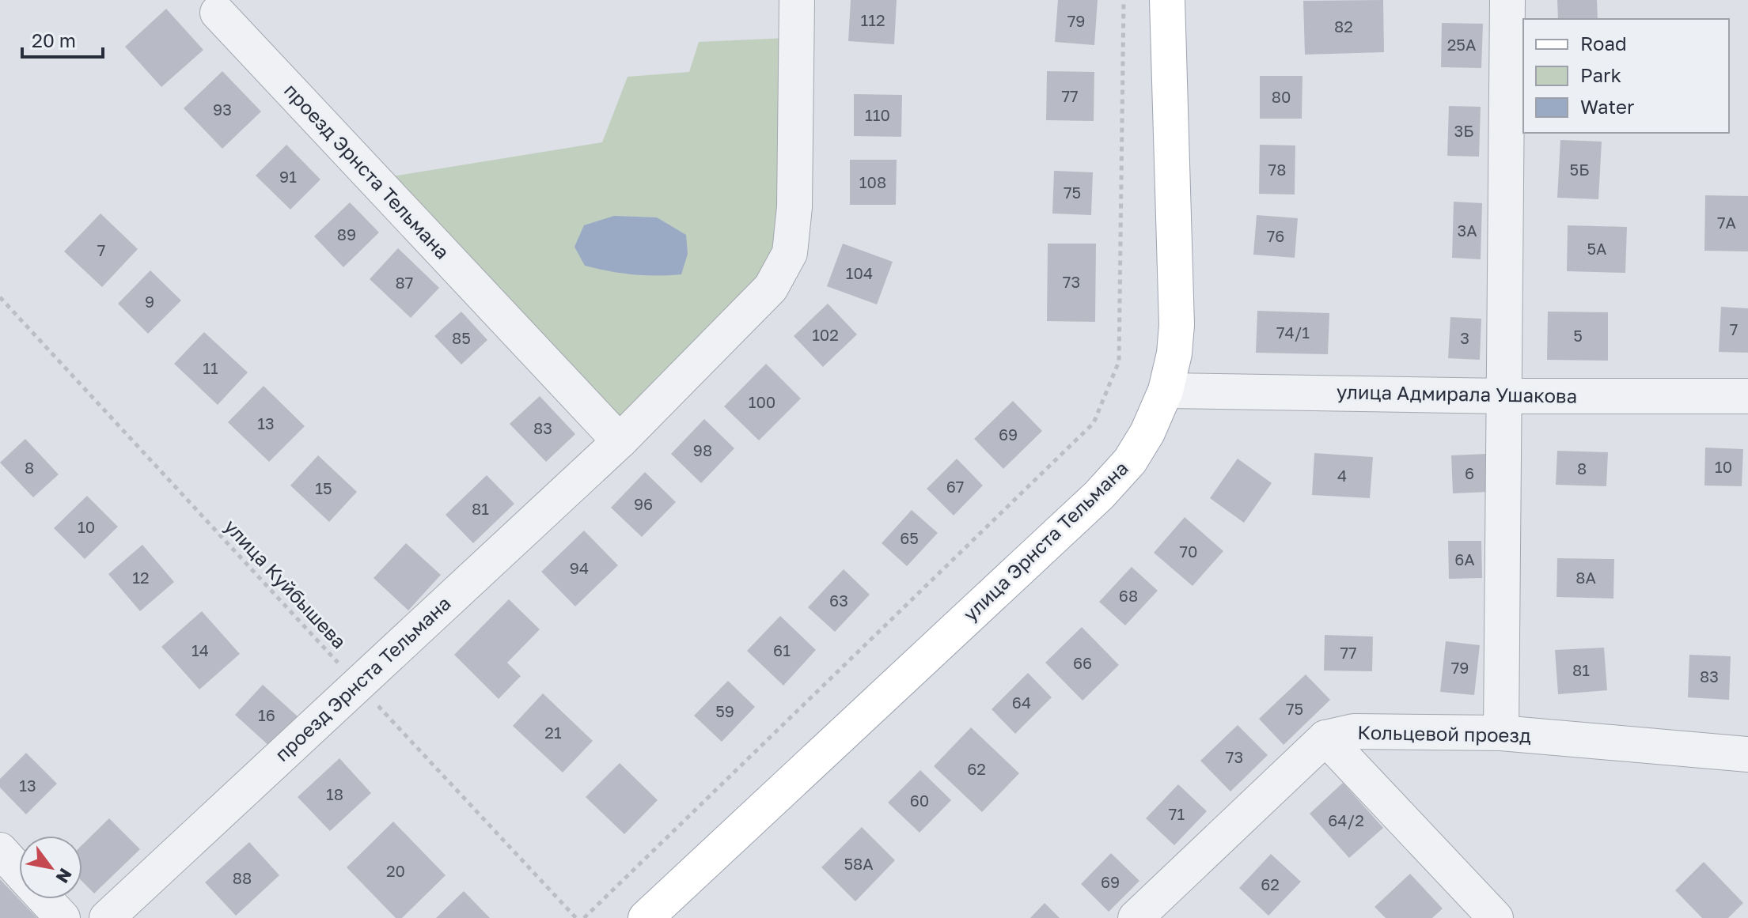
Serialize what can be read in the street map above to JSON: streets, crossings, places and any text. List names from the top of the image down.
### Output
{
  "streets": {
    "main road": ["улица Эрнста Тельмана"],
    "street": ["проезд Эрнста Тельмана", "улица Адмирала Ушакова", "Кольцевой проезд"],
    "path": ["улица Куйбышева"]
  },
  "crossings": [
    ["проезд Эрнста Тельмана", "улица Куйбышева"],
    ["улица Адмирала Ушакова", "улица Эрнста Тельмана"]
  ],
  "house_numbers": [
    "112",
    "79",
    "82",
    "25А",
    "77",
    "80",
    "93",
    "110",
    "3Б",
    "78",
    "5Б",
    "91",
    "108",
    "75",
    "7А",
    "3А",
    "89",
    "76",
    "5А",
    "7",
    "104",
    "73",
    "87",
    "9",
    "7",
    "74/1",
    "102",
    "5",
    "85",
    "3",
    "11",
    "100",
    "13",
    "83",
    "69",
    "98",
    "10",
    "8",
    "8",
    "6",
    "4",
    "67",
    "15",
    "96",
    "81",
    "10",
    "65",
    "70",
    "6А",
    "94",
    "12",
    "8А",
    "68",
    "63",
    "14",
    "61",
    "77",
    "66",
    "79",
    "81",
    "83",
    "64",
    "75",
    "59",
    "16",
    "21",
    "73",
    "62",
    "13",
    "18",
    "60",
    "71",
    "64/2",
    "58А",
    "20",
    "88",
    "69",
    "62"
  ],
  "legend": ["Road", "Park", "Water"],
  "scale_bar": "20 m",
  "north": "bottom right"
}
